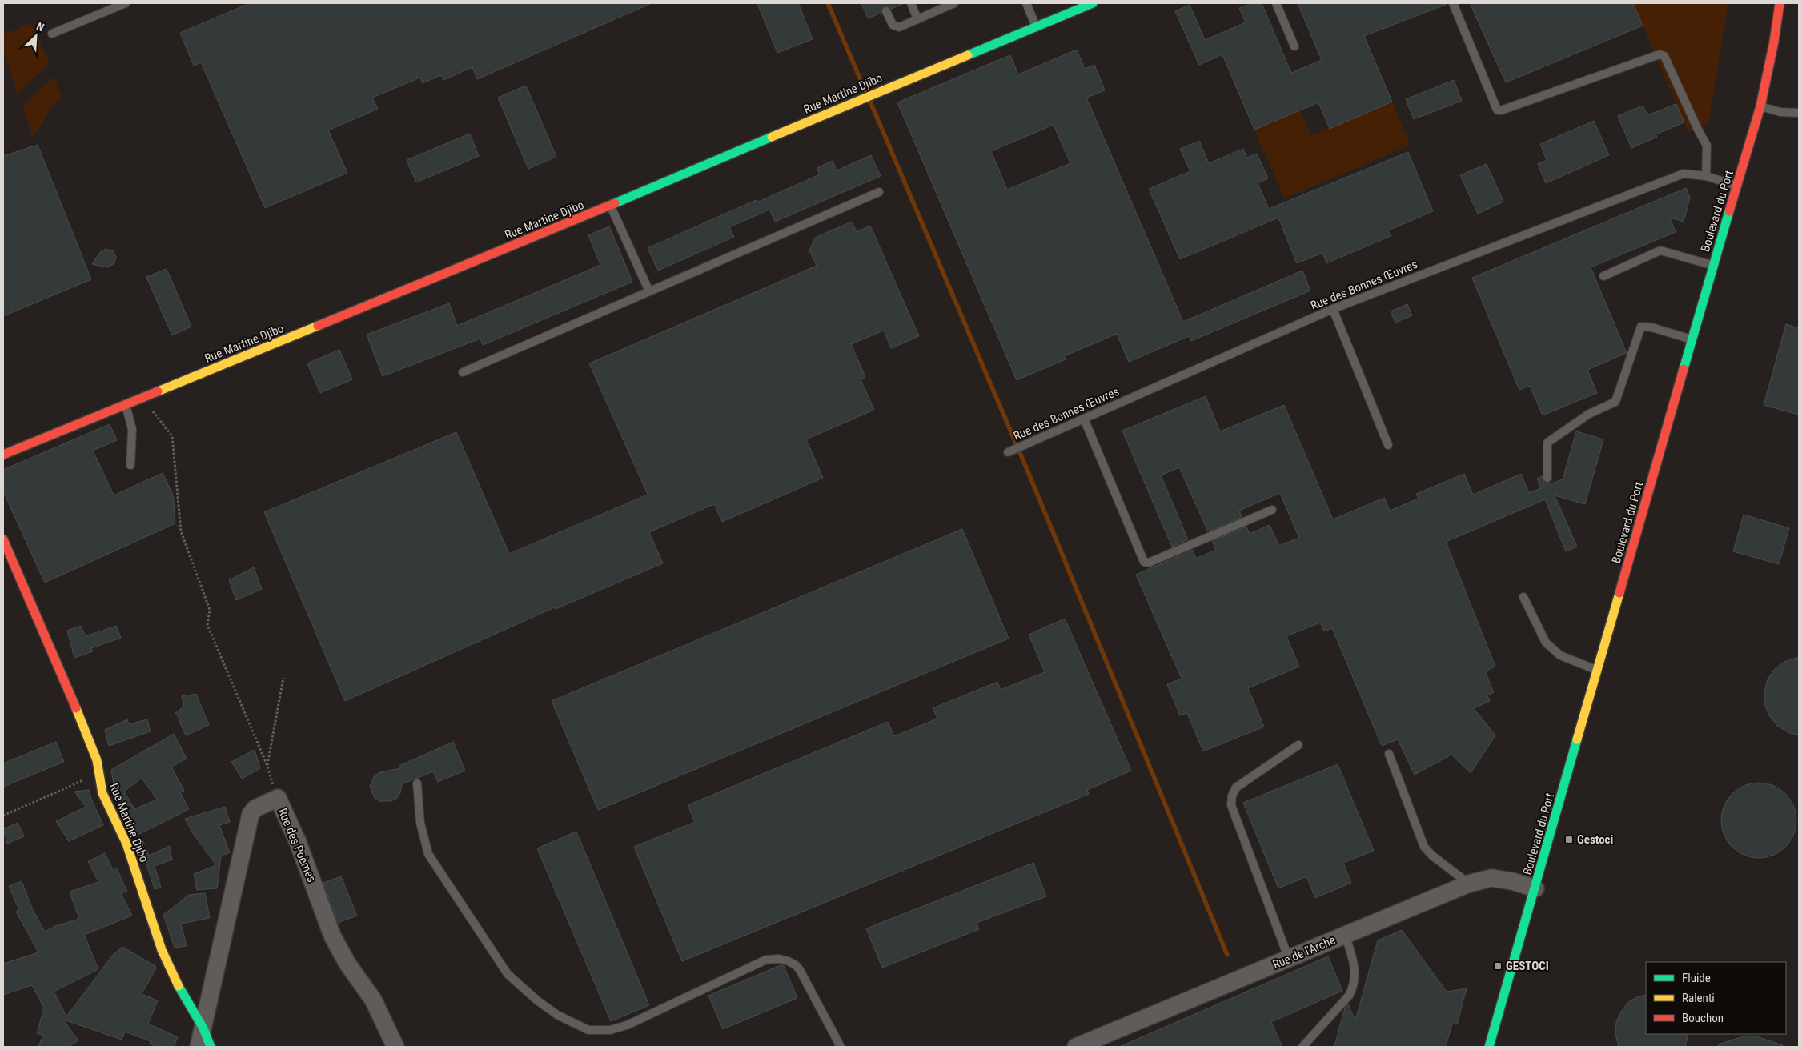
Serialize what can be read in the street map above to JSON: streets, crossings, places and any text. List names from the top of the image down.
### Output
{
  "streets": {
    "street": [
      "Rue Martine Djibo",
      "Boulevard du Port",
      "Rue des Poèmes",
      "Rue de l'Arche"
    ],
    "lane": ["Rue des Bonnes Œuvres"]
  },
  "crossings": [
    ["Rue Martine Djibo", "Rue des Poèmes"],
    ["Boulevard du Port", "Rue des Bonnes Œuvres"],
    ["Boulevard du Port", "Rue de l'Arche"]
  ],
  "places": {
    "transit": ["Gestoci", "GESTOCI"]
  },
  "legend": ["Fluide", "Ralenti", "Bouchon"],
  "north": "top right"
}
